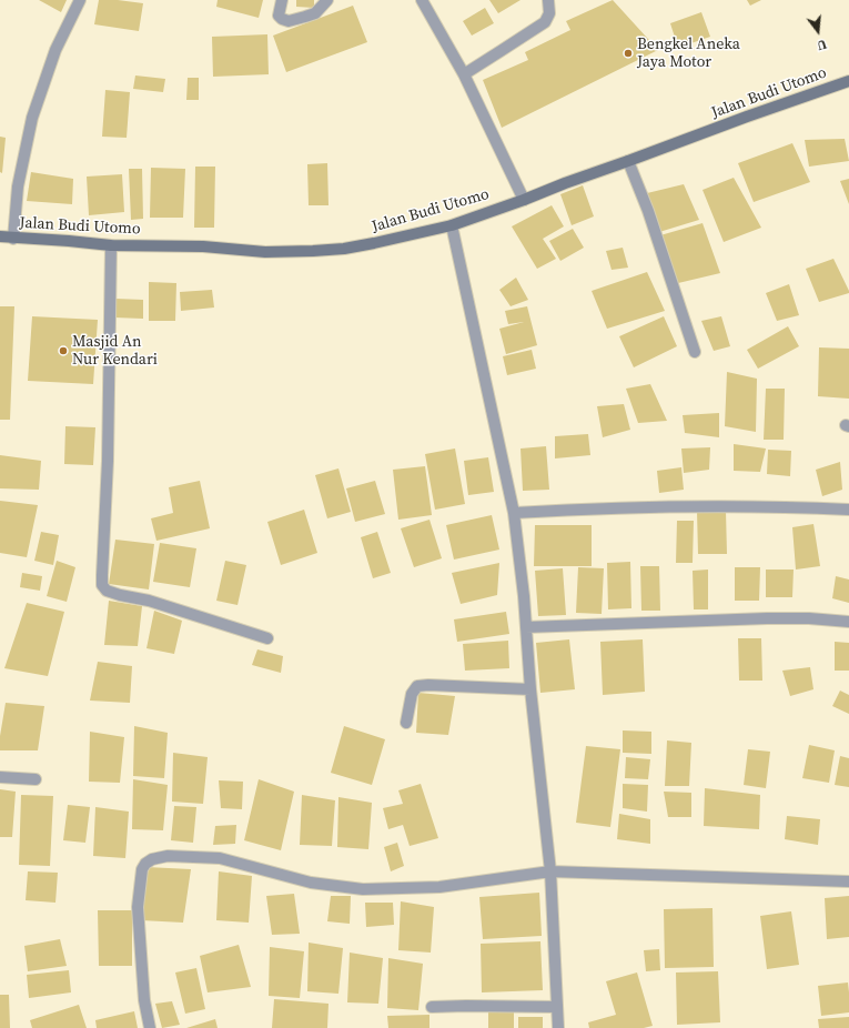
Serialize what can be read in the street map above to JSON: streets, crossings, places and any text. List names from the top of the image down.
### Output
{
  "streets": {
    "main road": ["Jalan Budi Utomo"]
  },
  "places": ["Bengkel Aneka Jaya Motor", "Masjid An Nur Kendari"],
  "north": "bottom"
}
